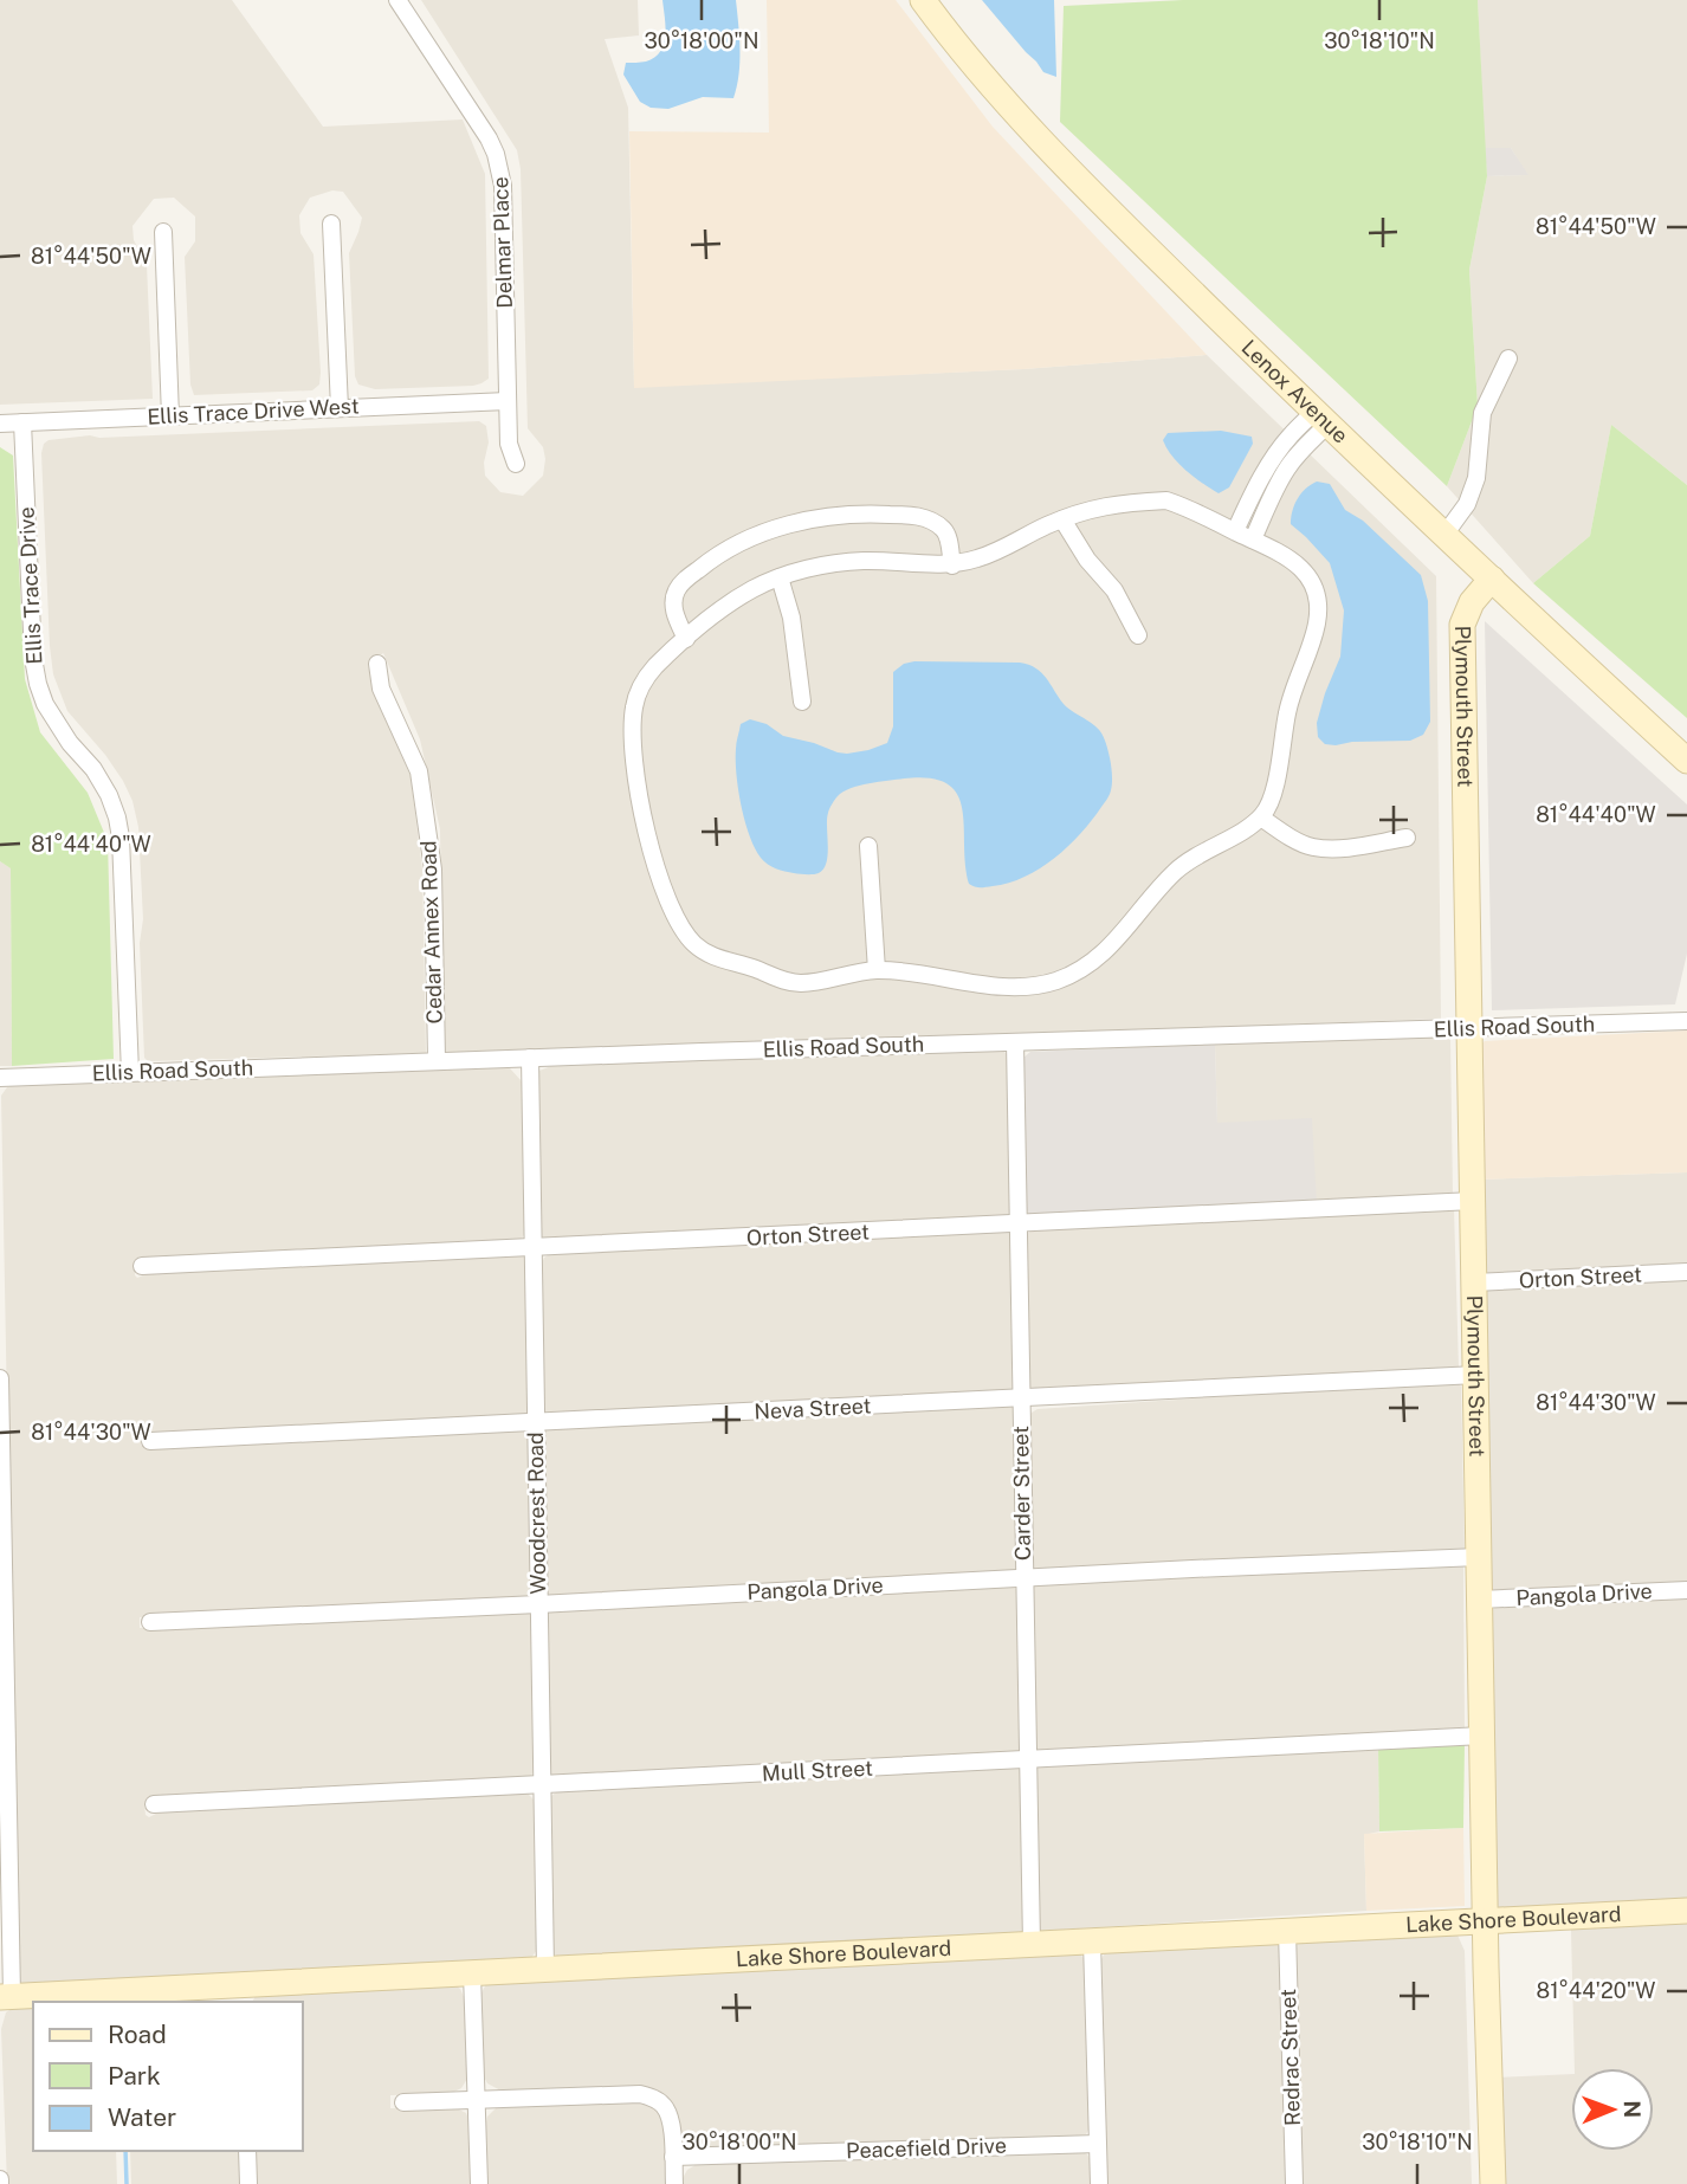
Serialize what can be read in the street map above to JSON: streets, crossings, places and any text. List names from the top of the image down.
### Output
{
  "streets": {
    "street": [
      "Delmar Place",
      "Lenox Avenue",
      "Ellis Trace Drive West",
      "Ellis Trace Drive",
      "Plymouth Street",
      "Cedar Annex Road",
      "Ellis Road South",
      "Orton Street",
      "Neva Street",
      "Carder Street",
      "Woodcrest Road",
      "Pangola Drive",
      "Mull Street",
      "Lake Shore Boulevard",
      "Redrac Street",
      "Peacefield Drive"
    ]
  },
  "crossings": [
    ["Delmar Place", "Ellis Trace Drive West"],
    ["Lenox Avenue", "Plymouth Street"],
    ["Ellis Trace Drive West", "Ellis Trace Drive"],
    ["Ellis Trace Drive", "Ellis Road South"],
    ["Plymouth Street", "Ellis Road South"],
    ["Plymouth Street", "Orton Street"],
    ["Plymouth Street", "Neva Street"],
    ["Plymouth Street", "Pangola Drive"],
    ["Plymouth Street", "Mull Street"],
    ["Plymouth Street", "Lake Shore Boulevard"],
    ["Cedar Annex Road", "Ellis Road South"],
    ["Ellis Road South", "Carder Street"],
    ["Ellis Road South", "Woodcrest Road"],
    ["Orton Street", "Carder Street"],
    ["Orton Street", "Woodcrest Road"],
    ["Neva Street", "Carder Street"],
    ["Neva Street", "Woodcrest Road"],
    ["Carder Street", "Pangola Drive"],
    ["Carder Street", "Mull Street"],
    ["Carder Street", "Lake Shore Boulevard"],
    ["Woodcrest Road", "Pangola Drive"],
    ["Woodcrest Road", "Mull Street"],
    ["Woodcrest Road", "Lake Shore Boulevard"],
    ["Lake Shore Boulevard", "Redrac Street"]
  ],
  "legend": ["Road", "Park", "Water"],
  "north": "right",
  "coordinates": [
    "30°18'00\"N",
    "30°18'10\"N",
    "81°44'50\"W",
    "81°44'40\"W",
    "81°44'30\"W",
    "81°44'20\"W"
  ]
}
